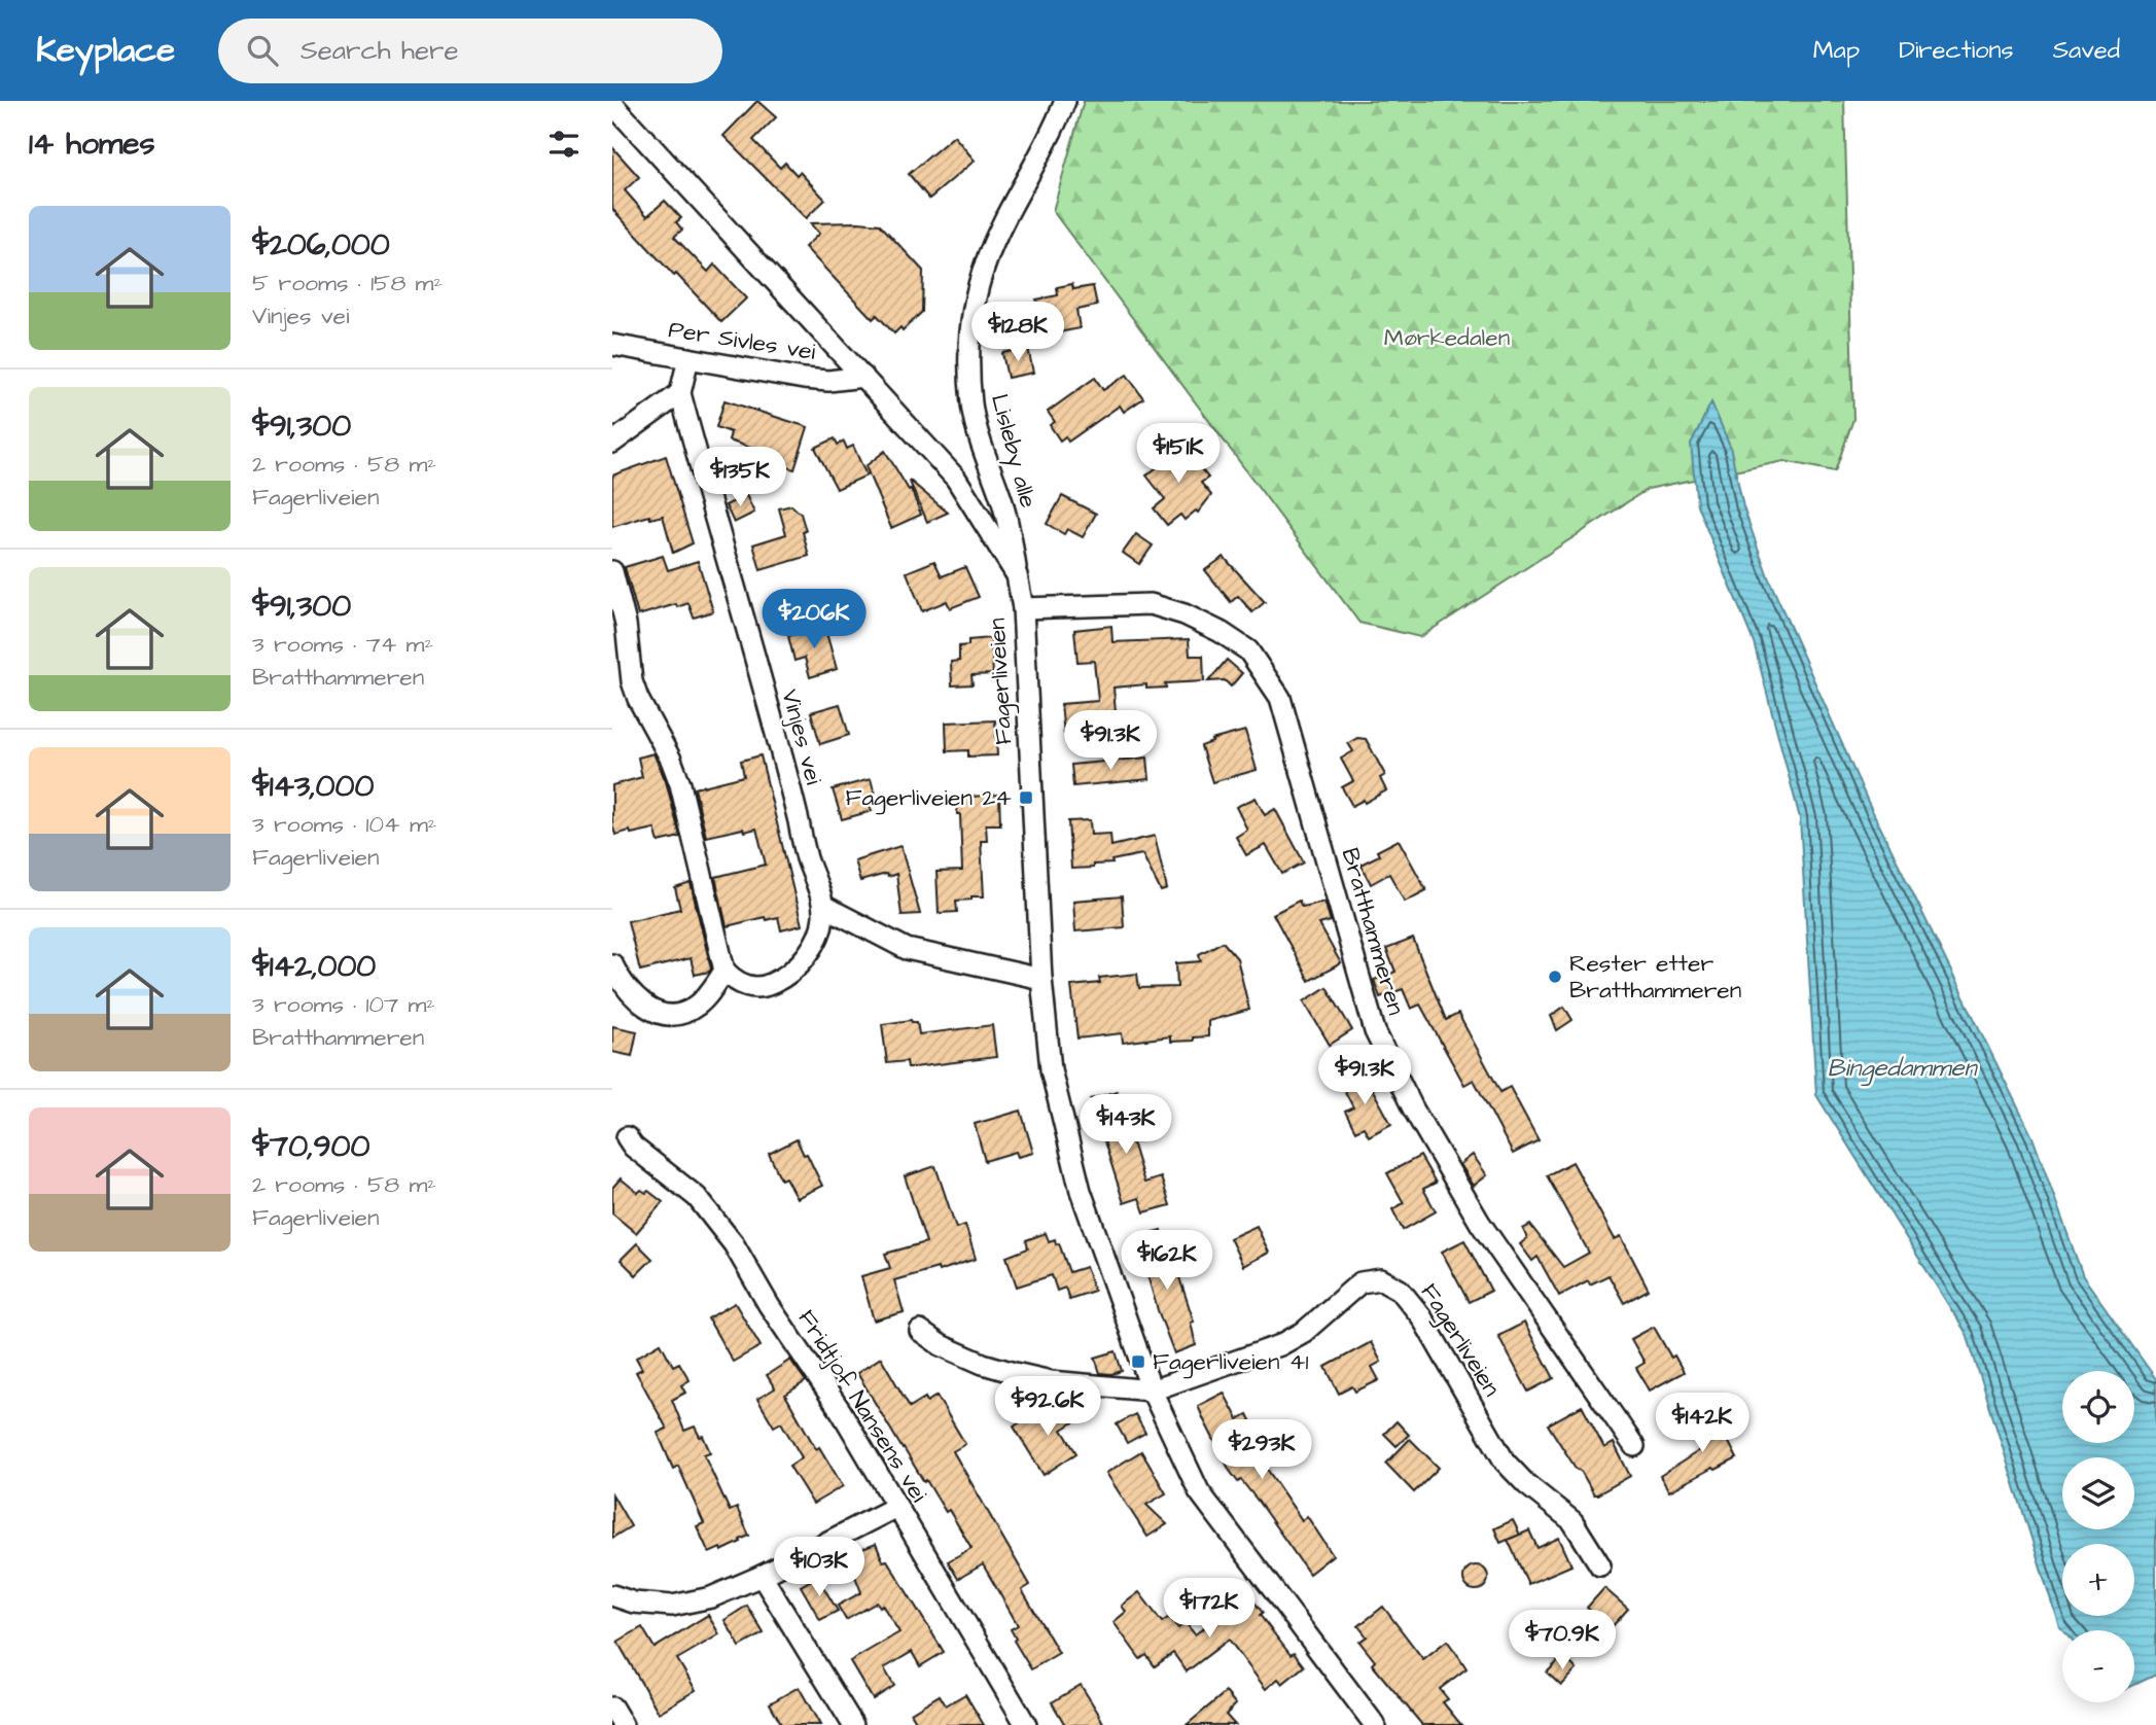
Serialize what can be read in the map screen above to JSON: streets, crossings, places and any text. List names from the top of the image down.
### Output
{
  "streets": {
    "street": [
      "Per Sivles vei",
      "Lisleby alle",
      "Fagerliveien",
      "Vinjes vei",
      "Bratthammeren",
      "Fridtjof Nansens vei"
    ]
  },
  "crossings": [
    ["Per Sivles vei", "Fagerliveien"],
    ["Per Sivles vei", "Vinjes vei"],
    ["Lisleby alle", "Fagerliveien"],
    ["Fagerliveien", "Bratthammeren"]
  ],
  "water": ["Bingedammen"],
  "parks": ["Mørkedalen"],
  "places": {
    "transit": ["Fagerliveien 24", "Fagerliveien 41"],
    "other": ["Rester etter Bratthammeren"]
  },
  "page": {
    "header": "Keyplace",
    "search": "Search here",
    "nav": ["Map", "Directions", "Saved"],
    "heading": "14 homes",
    "list": [
      {
        "name": "$206,000",
        "note": "5 rooms · 158 m² · Vinjes vei"
      },
      {
        "name": "$91,300",
        "note": "2 rooms · 58 m² · Fagerliveien"
      },
      {
        "name": "$91,300",
        "note": "3 rooms · 74 m² · Bratthammeren"
      },
      {
        "name": "$143,000",
        "note": "3 rooms · 104 m² · Fagerliveien"
      },
      {
        "name": "$142,000",
        "note": "3 rooms · 107 m² · Bratthammeren"
      },
      {
        "name": "$70,900",
        "note": "2 rooms · 58 m² · Fagerliveien"
      }
    ],
    "price": [
      "$128K",
      "$151K",
      "$135K",
      "$206K",
      "$91.3K",
      "$91.3K",
      "$143K",
      "$162K",
      "$92.6K",
      "$142K",
      "$293K",
      "$103K",
      "$172K",
      "$70.9K"
    ],
    "map_buttons": ["+", "−"]
  }
}
